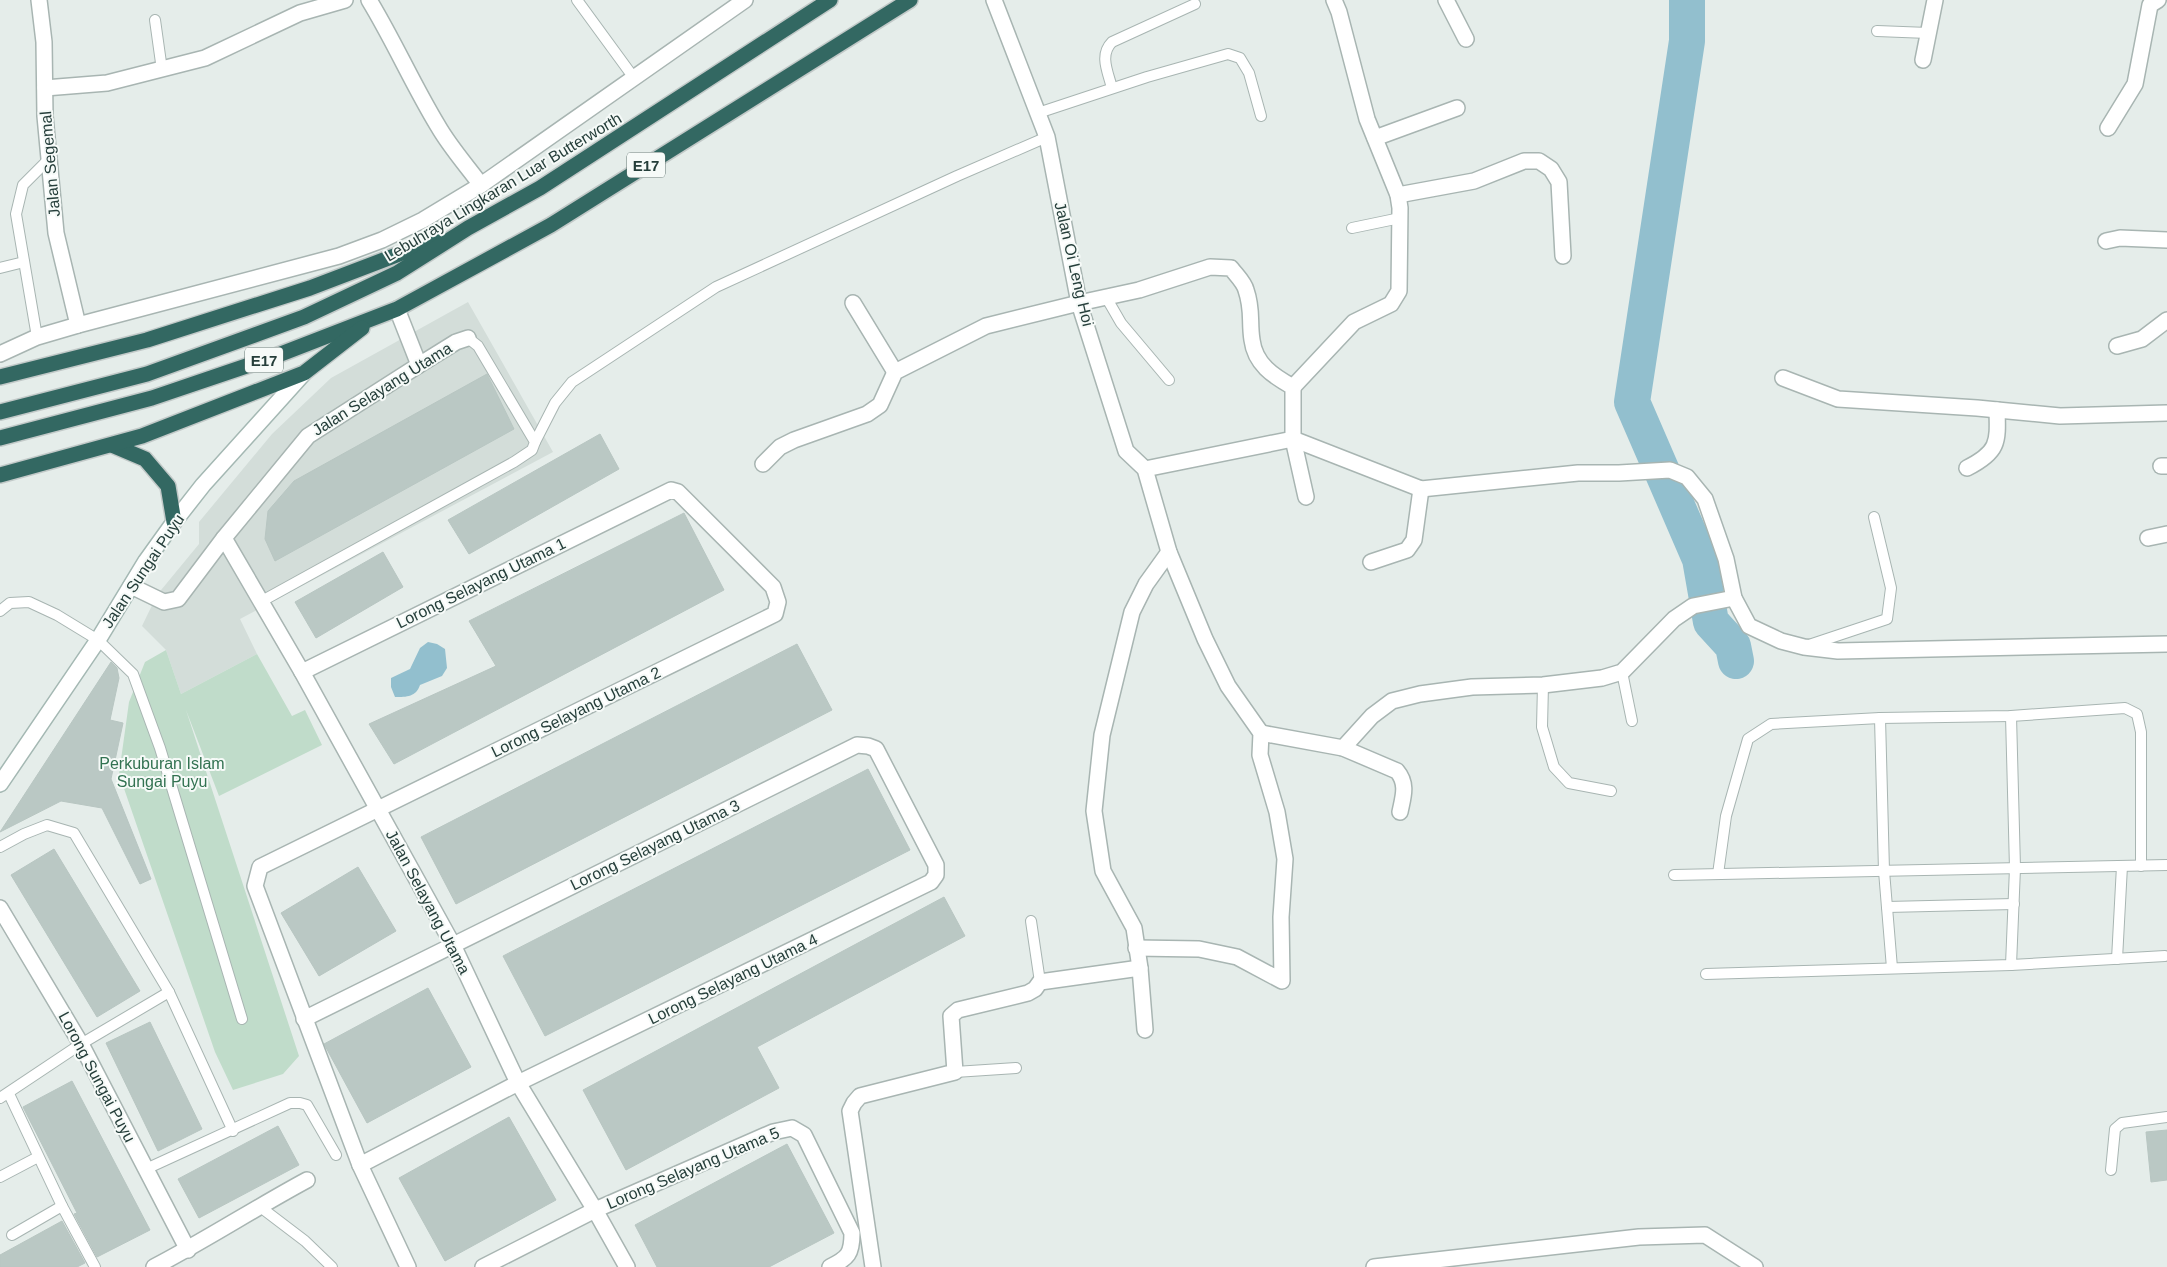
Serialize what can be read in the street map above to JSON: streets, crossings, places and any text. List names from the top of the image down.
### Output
{
  "streets": {
    "highway": ["E17", "Lebuhraya Lingkaran Luar Butterworth"],
    "street": [
      "Jalan Segemal",
      "Jalan Oi Leng Hoi",
      "Jalan Selayang Utama",
      "Jalan Sungai Puyu",
      "Lorong Selayang Utama 1",
      "Lorong Selayang Utama 2",
      "Lorong Selayang Utama 3",
      "Lorong Selayang Utama 4",
      "Lorong Sungai Puyu",
      "Lorong Selayang Utama 5"
    ]
  },
  "crossings": [
    ["Jalan Selayang Utama", "Jalan Sungai Puyu"],
    ["Jalan Selayang Utama", "Lorong Selayang Utama 1"],
    ["Jalan Selayang Utama", "Lorong Selayang Utama 2"],
    ["Jalan Selayang Utama", "Lorong Selayang Utama 3"],
    ["Jalan Selayang Utama", "Lorong Selayang Utama 4"],
    ["Jalan Selayang Utama", "Lorong Selayang Utama 5"],
    ["Lorong Selayang Utama 1", "Lorong Selayang Utama 2"],
    ["Lorong Selayang Utama 2", "Lorong Selayang Utama 3"],
    ["Lorong Selayang Utama 3", "Lorong Selayang Utama 4"]
  ],
  "parks": ["Perkuburan Islam Sungai Puyu"]
}
